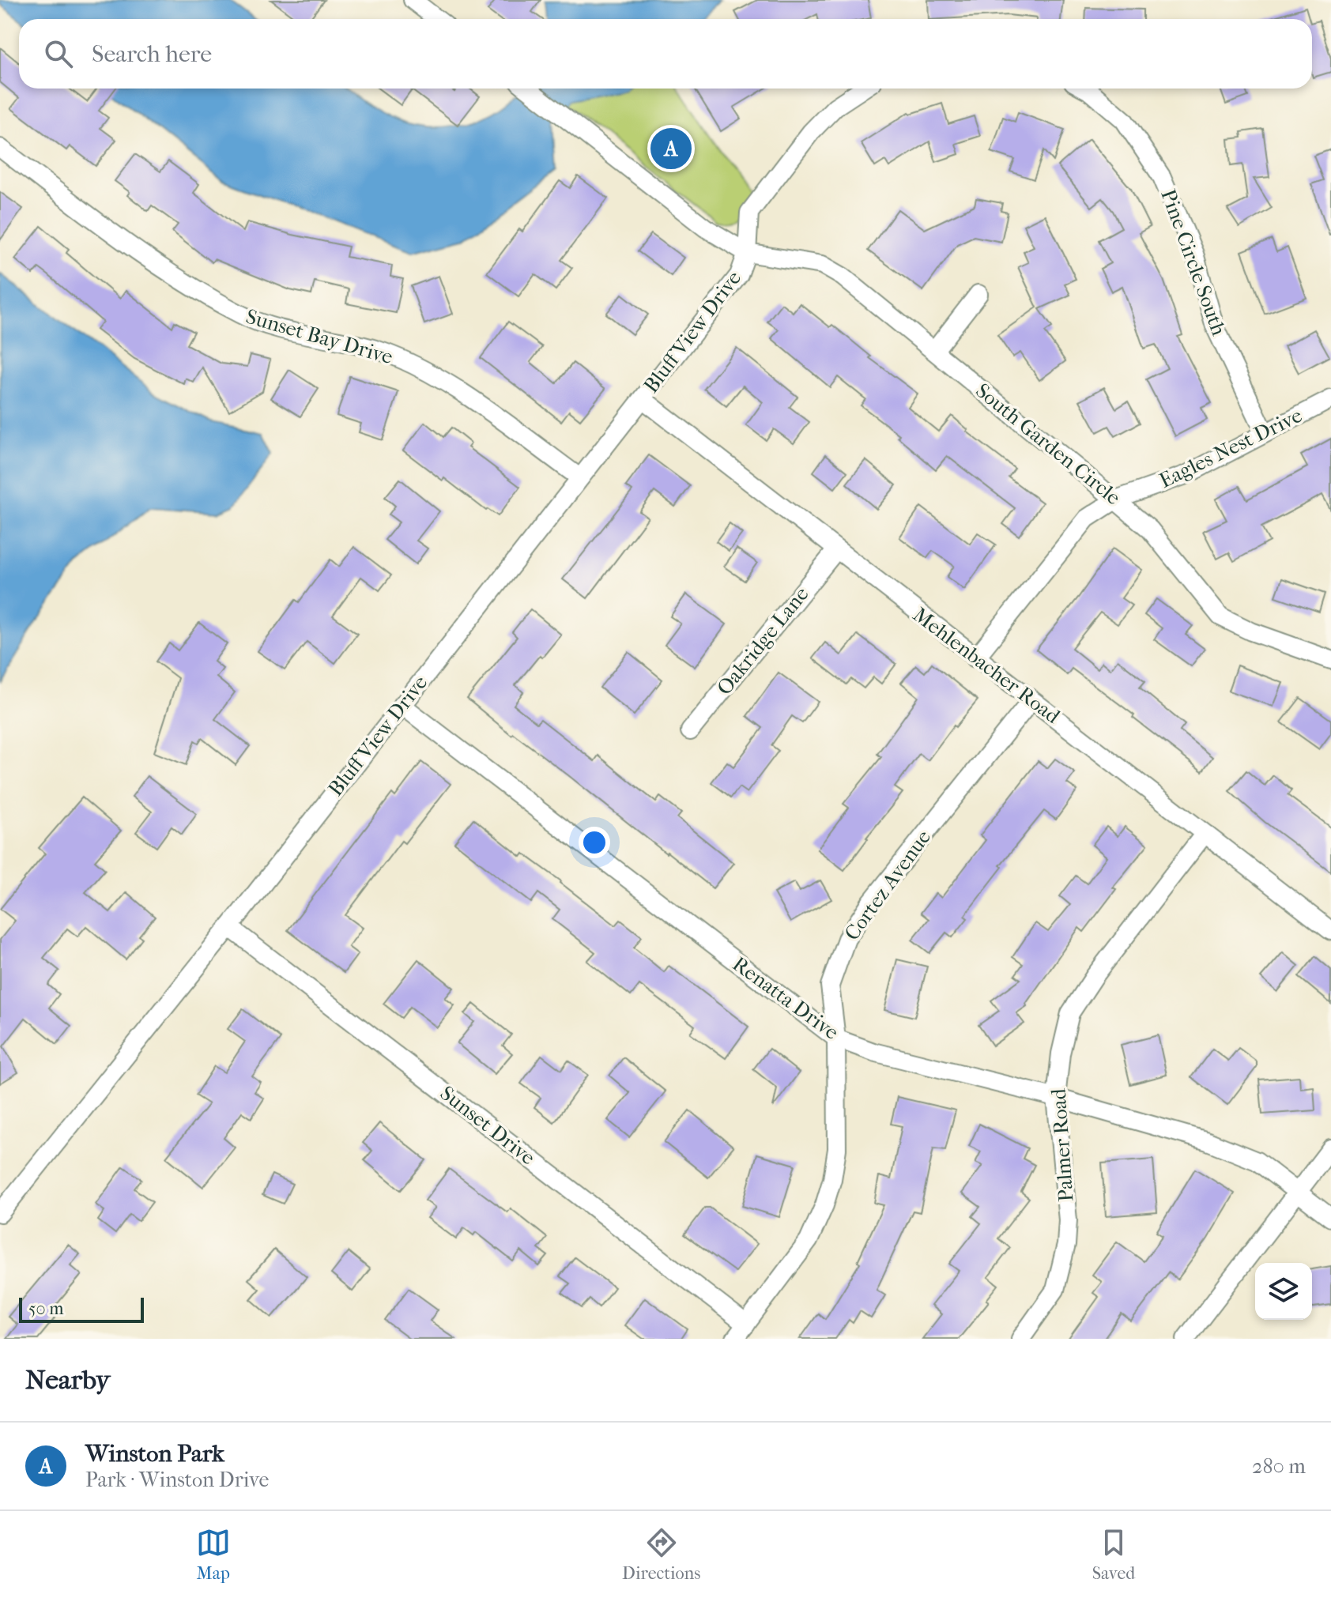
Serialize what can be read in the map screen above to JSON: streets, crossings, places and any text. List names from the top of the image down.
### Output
{
  "streets": {
    "street": [
      "Pine Circle South",
      "Bluff View Drive",
      "Sunset Bay Drive",
      "South Garden Circle",
      "Eagles Nest Drive",
      "Oakridge Lane",
      "Mehlenbacher Road",
      "Cortez Avenue",
      "Renatta Drive",
      "Sunset Drive",
      "Palmer Road"
    ]
  },
  "crossings": [
    ["Pine Circle South", "Eagles Nest Drive"],
    ["Bluff View Drive", "Sunset Bay Drive"],
    ["Bluff View Drive", "South Garden Circle"],
    ["Bluff View Drive", "Mehlenbacher Road"],
    ["Bluff View Drive", "Renatta Drive"],
    ["Bluff View Drive", "Sunset Drive"],
    ["South Garden Circle", "Eagles Nest Drive"],
    ["Eagles Nest Drive", "Mehlenbacher Road"],
    ["Oakridge Lane", "Mehlenbacher Road"],
    ["Mehlenbacher Road", "Cortez Avenue"],
    ["Mehlenbacher Road", "Palmer Road"],
    ["Cortez Avenue", "Renatta Drive"],
    ["Cortez Avenue", "Sunset Drive"],
    ["Renatta Drive", "Palmer Road"]
  ],
  "scale_bar": "50 m",
  "page": {
    "search": "Search here",
    "pins": "A",
    "scale": "50 m",
    "heading": "Nearby",
    "list": [
      {
        "mark": "A",
        "name": "Winston Park",
        "note": "Park · Winston Drive",
        "value": "280 m"
      }
    ],
    "nav": ["Map", "Directions", "Saved"]
  }
}
